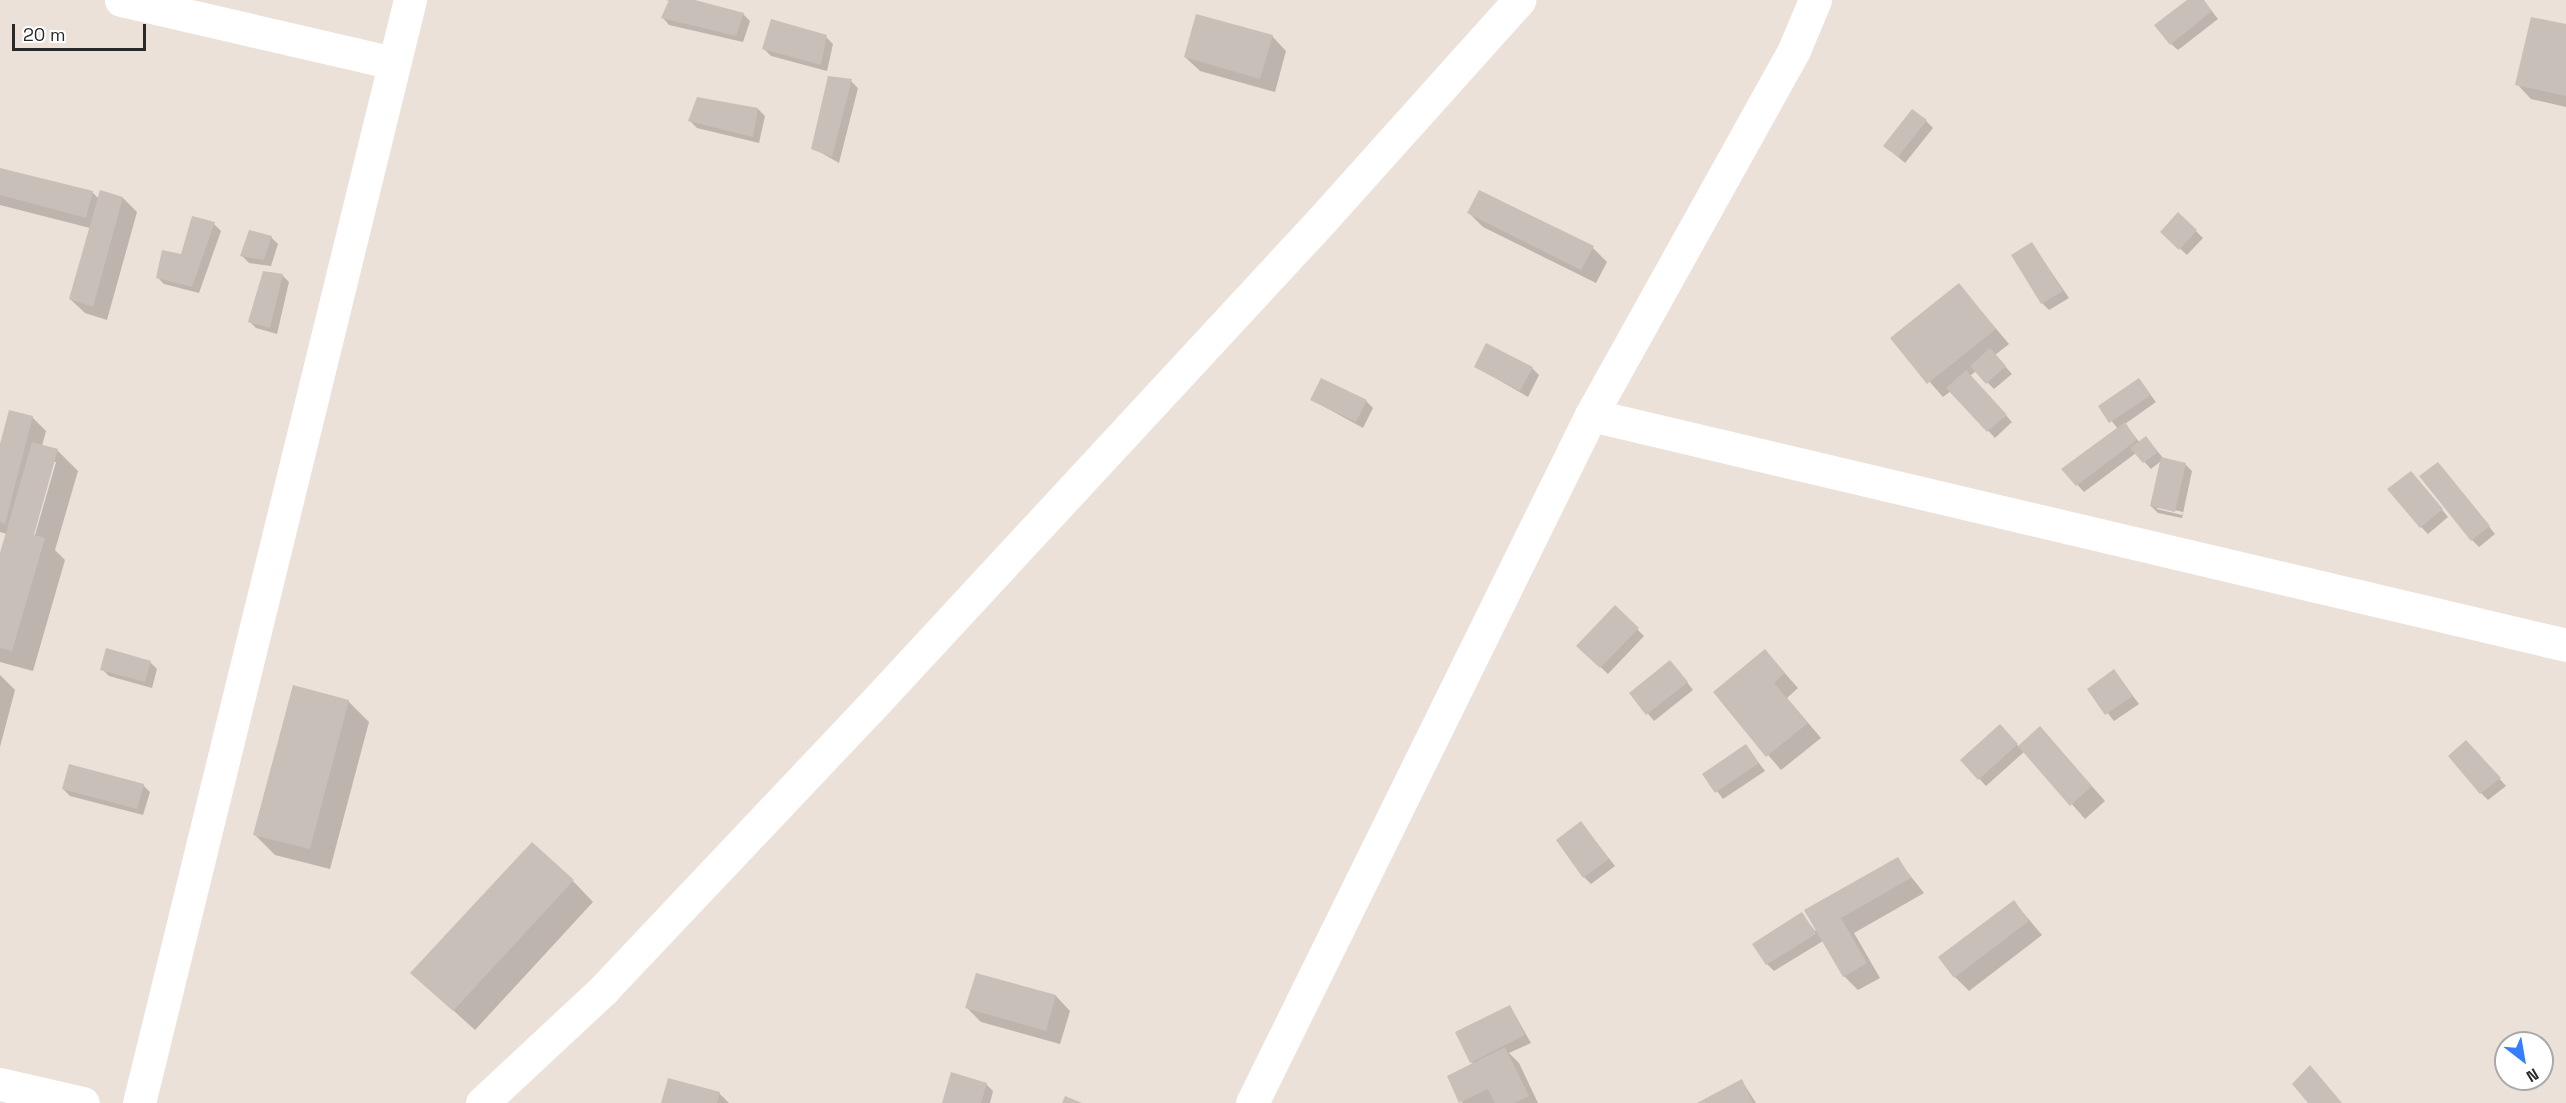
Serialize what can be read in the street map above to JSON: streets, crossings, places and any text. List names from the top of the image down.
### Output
{
  "scale_bar": "20 m",
  "north": "bottom right"
}
